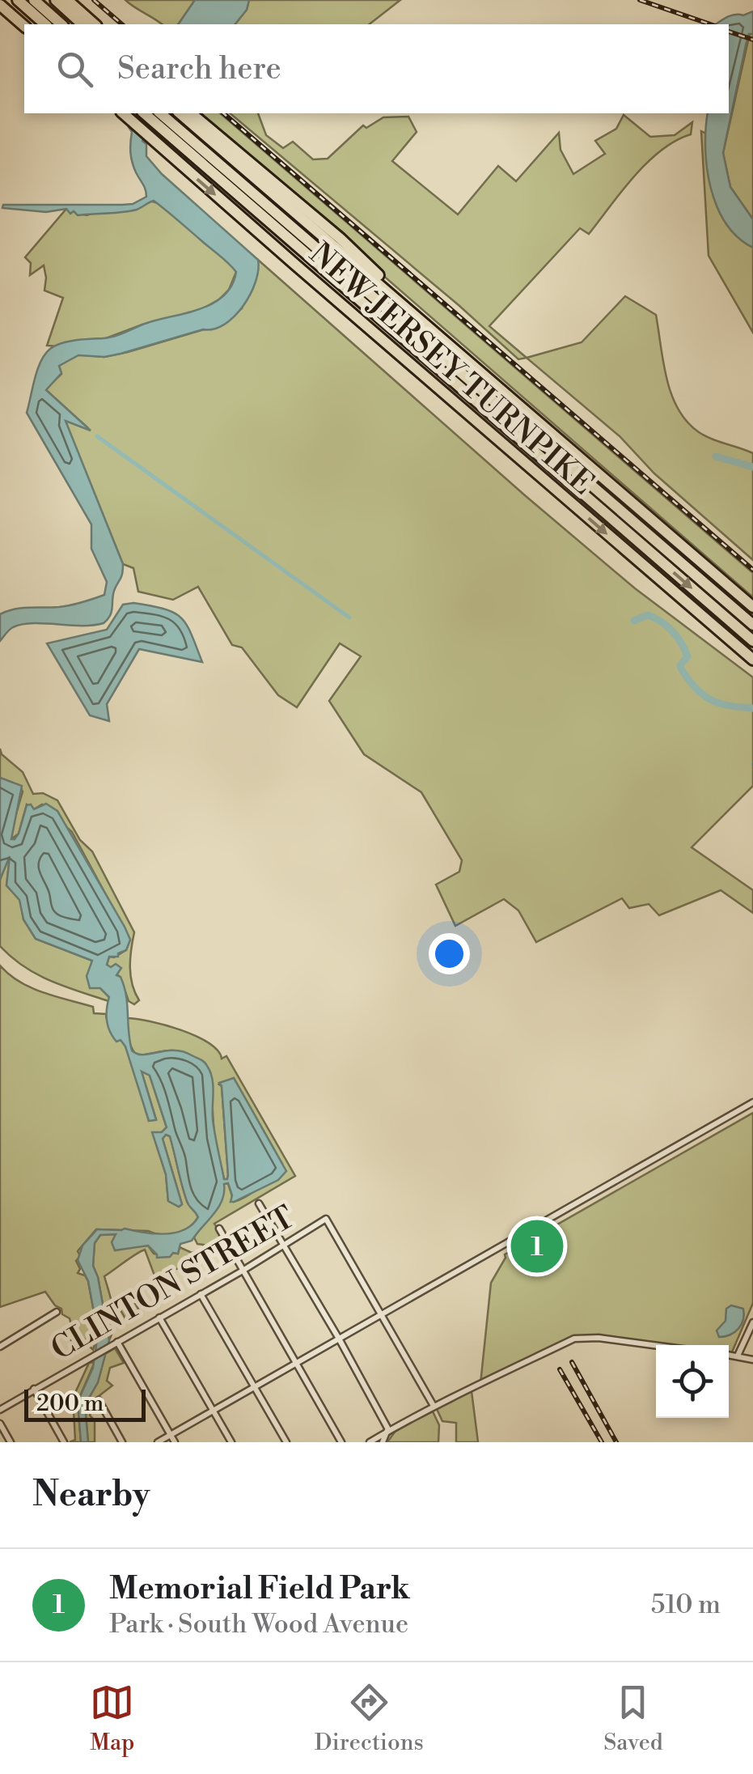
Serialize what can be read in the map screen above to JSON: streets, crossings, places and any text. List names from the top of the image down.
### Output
{
  "streets": {
    "highway": ["NEW JERSEY TURNPIKE"],
    "street": ["CLINTON STREET"]
  },
  "scale_bar": "200 m",
  "page": {
    "search": "Search here",
    "pins": "1",
    "scale": "200 m",
    "heading": "Nearby",
    "list": [
      {
        "mark": "1",
        "name": "Memorial Field Park",
        "note": "Park · South Wood Avenue",
        "value": "510 m"
      }
    ],
    "nav": ["Map", "Directions", "Saved"]
  }
}
